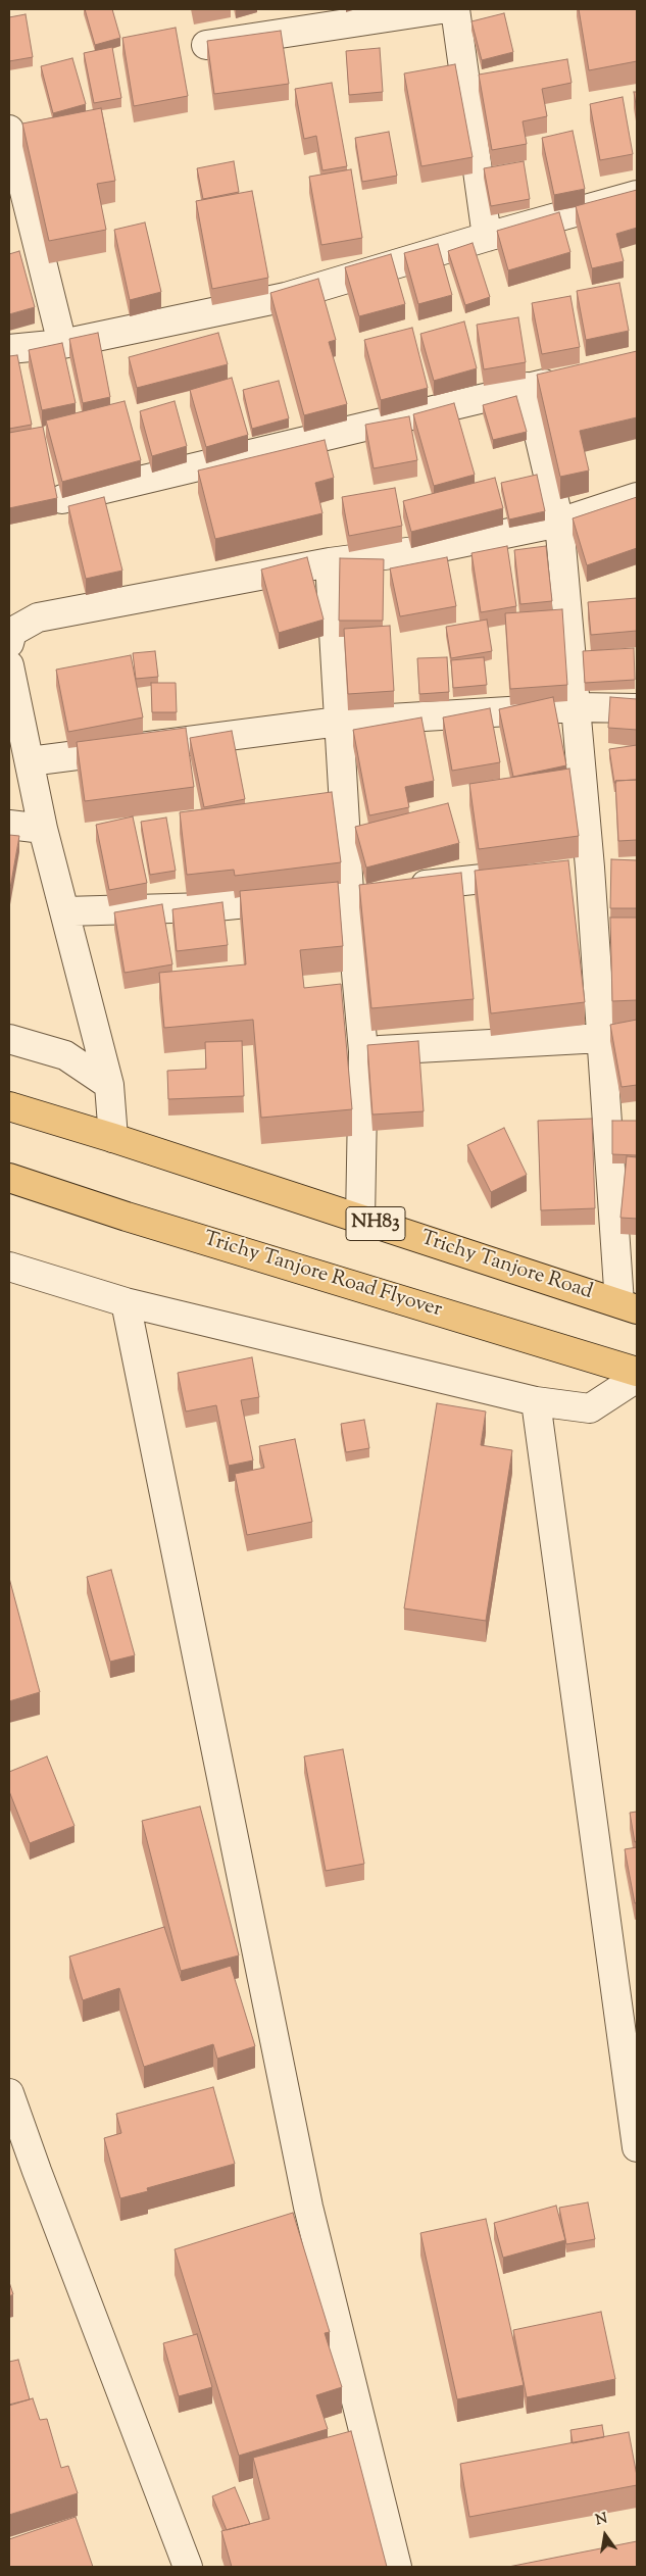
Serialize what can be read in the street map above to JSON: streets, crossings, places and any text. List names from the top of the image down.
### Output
{
  "streets": {
    "highway": ["NH83", "Trichy Tanjore Road", "Trichy Tanjore Road Flyover"]
  },
  "crossings": [
    ["NH83", "Trichy Tanjore Road"]
  ],
  "north": "top"
}
